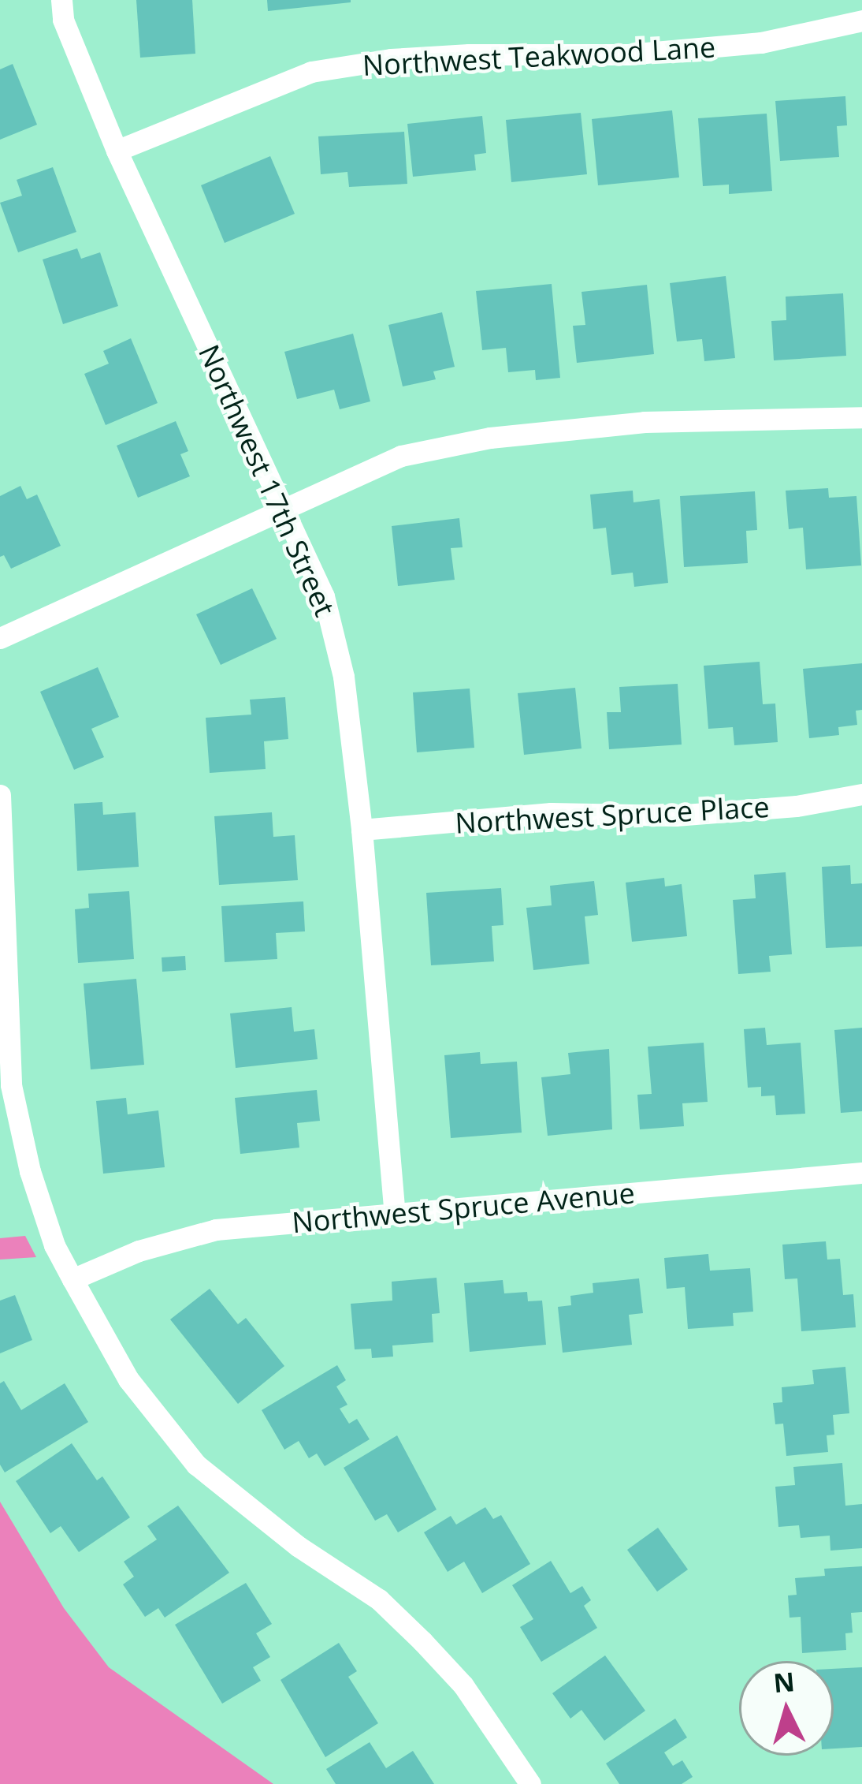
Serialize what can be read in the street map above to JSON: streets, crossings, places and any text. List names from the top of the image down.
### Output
{
  "streets": {
    "street": [
      "Northwest Teakwood Lane",
      "Northwest 17th Street",
      "Northwest Spruce Place",
      "Northwest Spruce Avenue"
    ]
  },
  "crossings": [
    ["Northwest Teakwood Lane", "Northwest 17th Street"],
    ["Northwest 17th Street", "Northwest Spruce Place"],
    ["Northwest 17th Street", "Northwest Spruce Avenue"]
  ],
  "north": "top"
}
